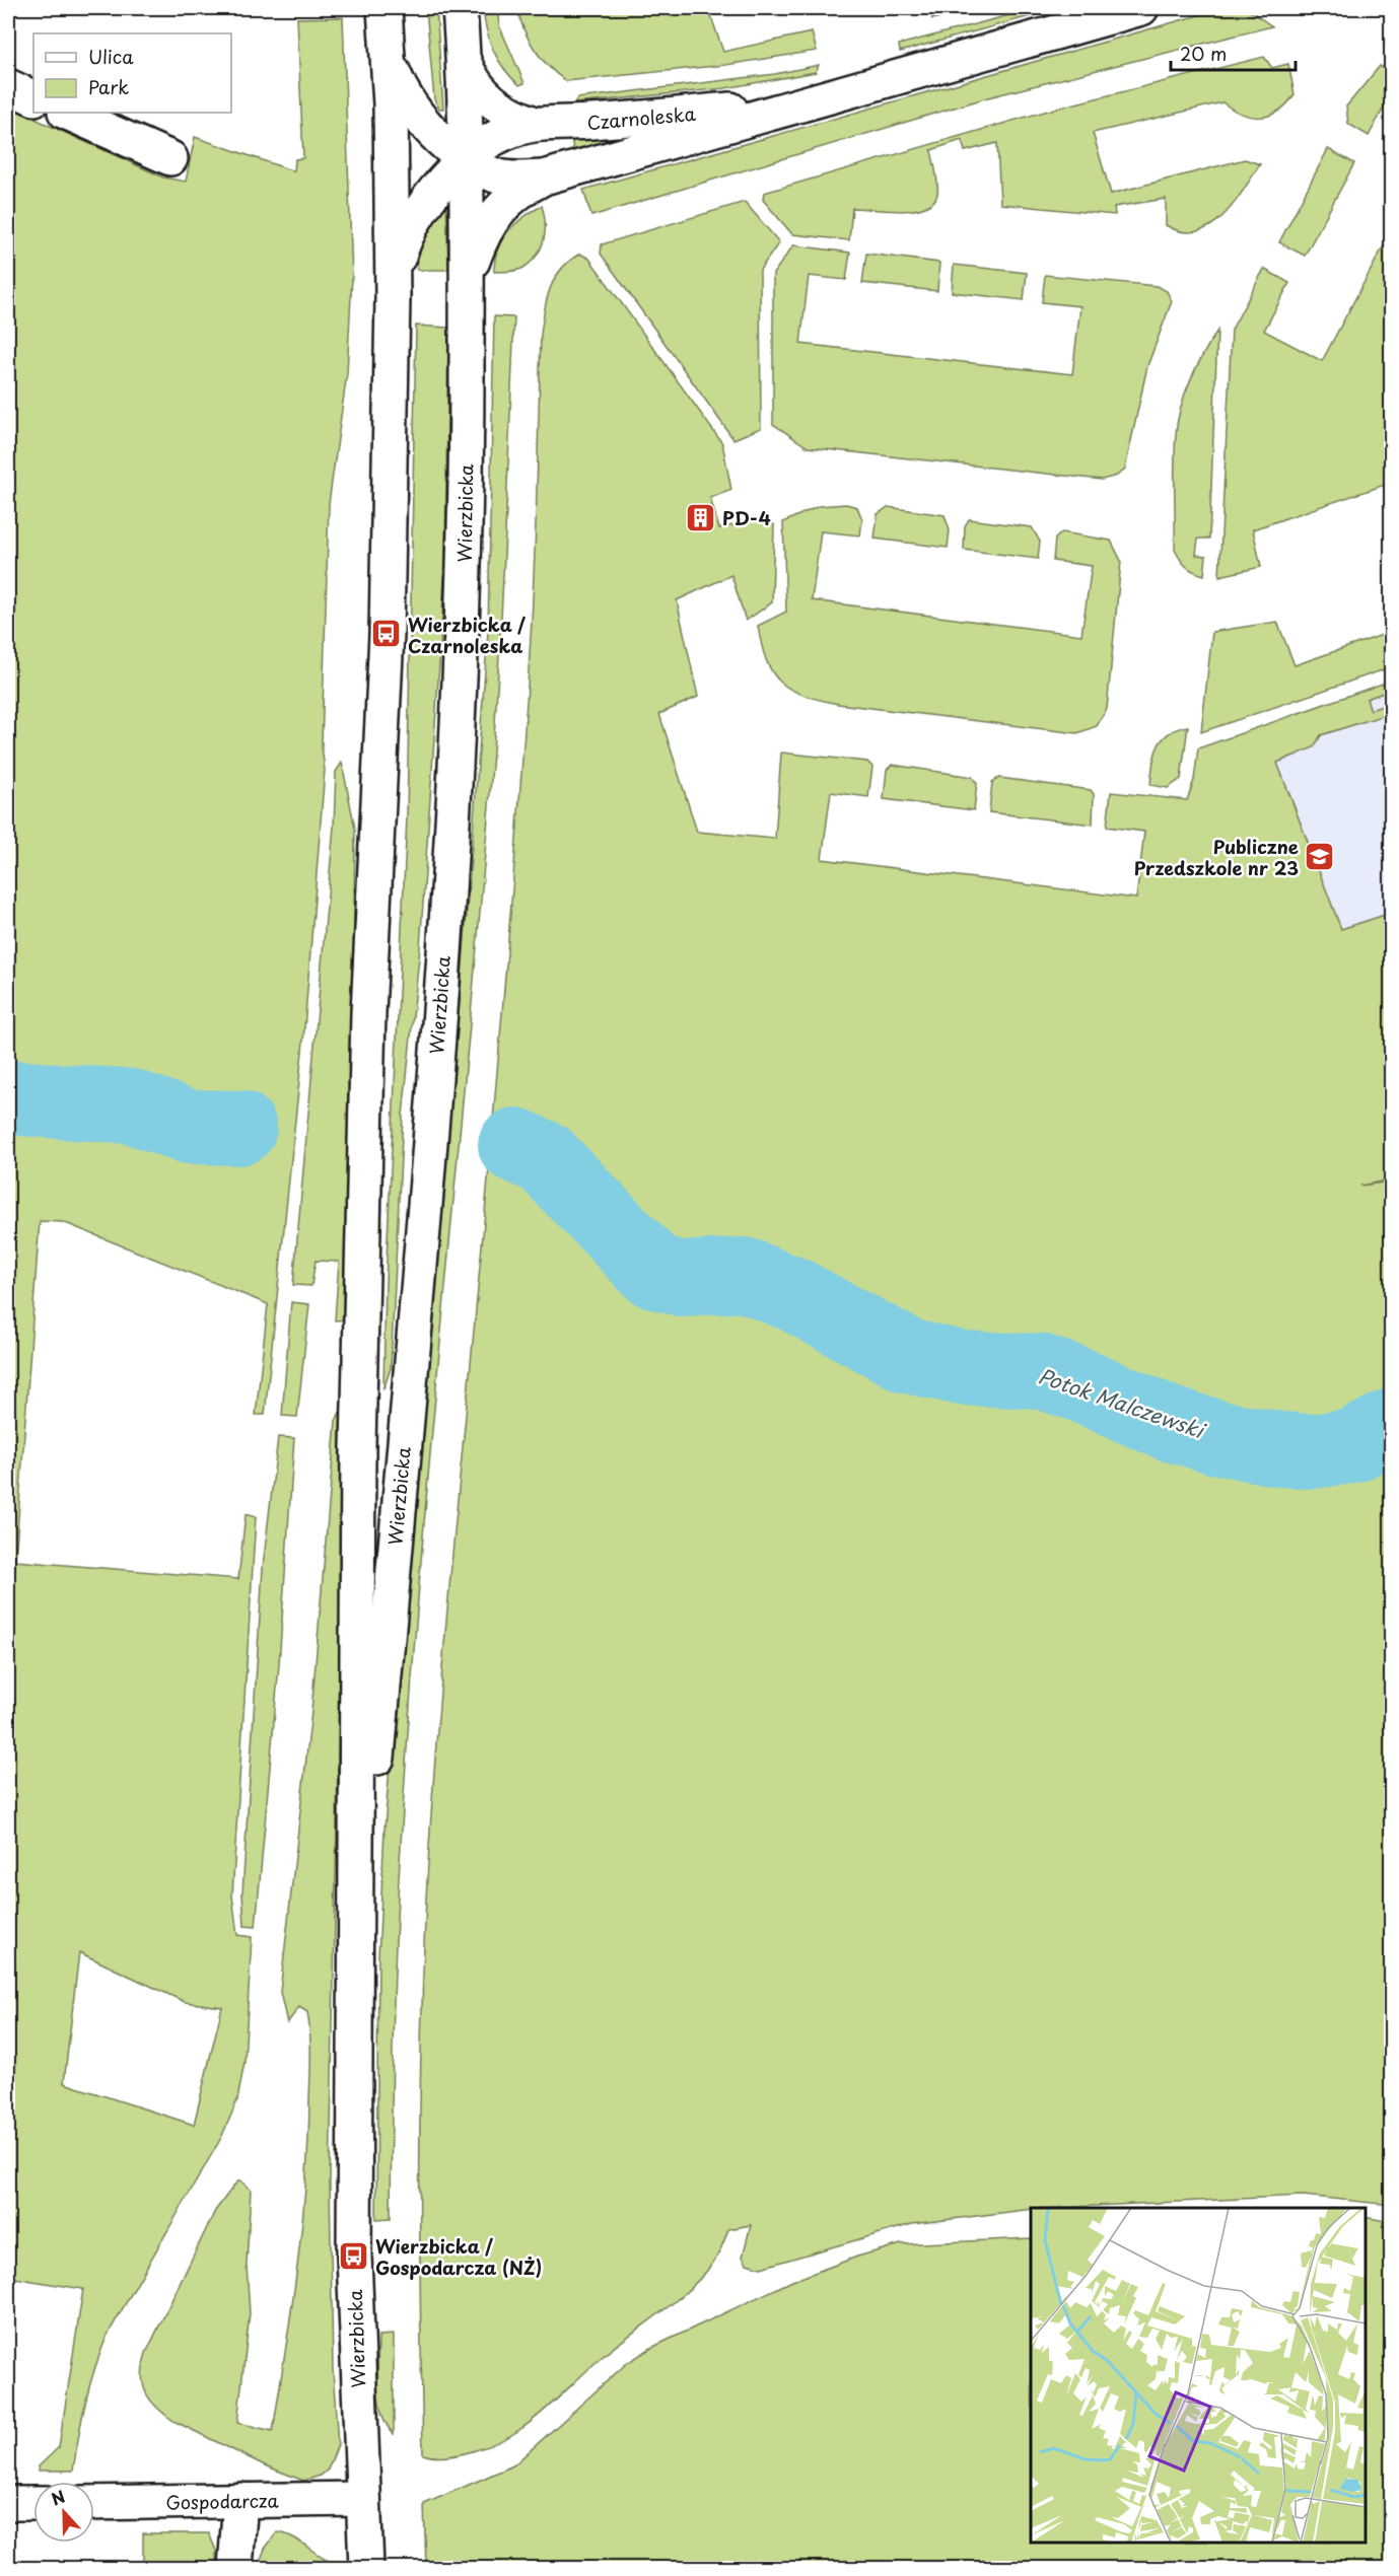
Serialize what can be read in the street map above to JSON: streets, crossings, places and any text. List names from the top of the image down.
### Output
{
  "streets": {
    "street": ["Czarnoleska", "Wierzbicka", "Gospodarcza"]
  },
  "crossings": [
    ["Czarnoleska", "Wierzbicka"],
    ["Wierzbicka", "Gospodarcza"]
  ],
  "water": ["Potok Malczewski"],
  "places": {
    "building": ["PD-4"],
    "bus stop": ["Wierzbicka / Czarnoleska", "Wierzbicka / Gospodarcza (NŻ)"],
    "school or university": ["Publiczne Przedszkole nr 23"]
  },
  "legend": ["Ulica", "Park"],
  "scale_bar": "20 m",
  "north": "top"
}
